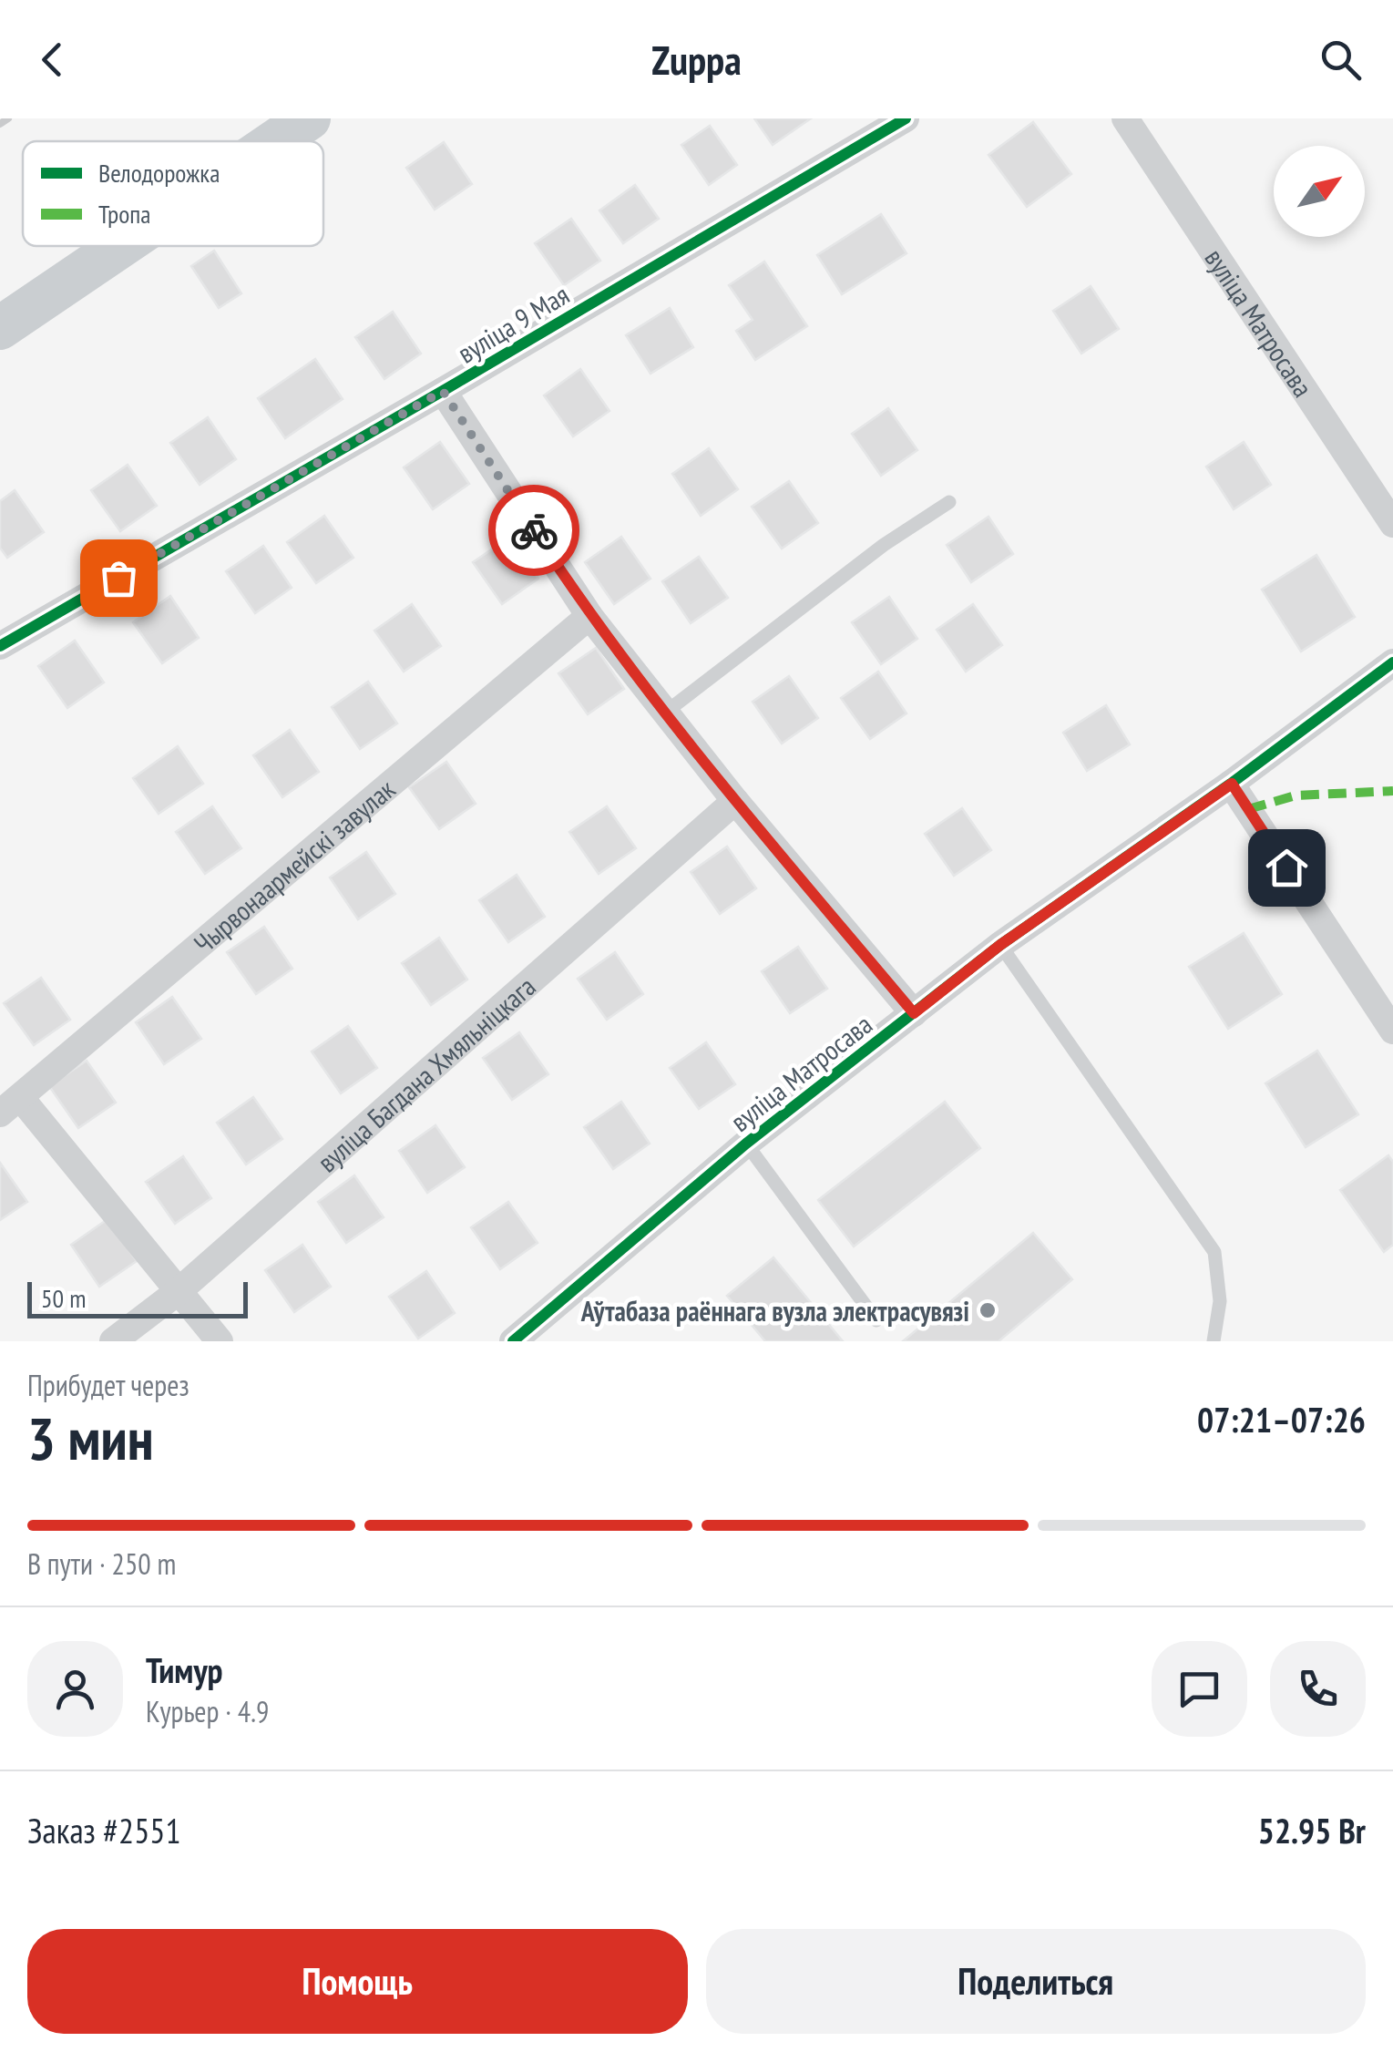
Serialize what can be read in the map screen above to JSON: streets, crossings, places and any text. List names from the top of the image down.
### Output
{
  "streets": {
    "street": [
      "вуліца Матросава",
      "вуліца 9 Мая",
      "Чырвонаармейскі завулак",
      "вуліца Багдана Хмяльніцкага"
    ]
  },
  "places": ["Аўтабаза раённага вузла электрасувязі"],
  "legend": ["Велодорожка", "Тропа"],
  "scale_bar": "50 m",
  "north": "top right",
  "page": {
    "header": "Zuppa",
    "scale": "50 m",
    "heading": ["3 мин", "Прибудет через", "07:21–07:26"],
    "panel": [
      "Тимур",
      "Курьер · 4.9",
      "Заказ #2551",
      "52.95 Br"
    ],
    "bar": "В пути · 250 m",
    "buttons": ["Помощь", "Поделиться"]
  }
}
